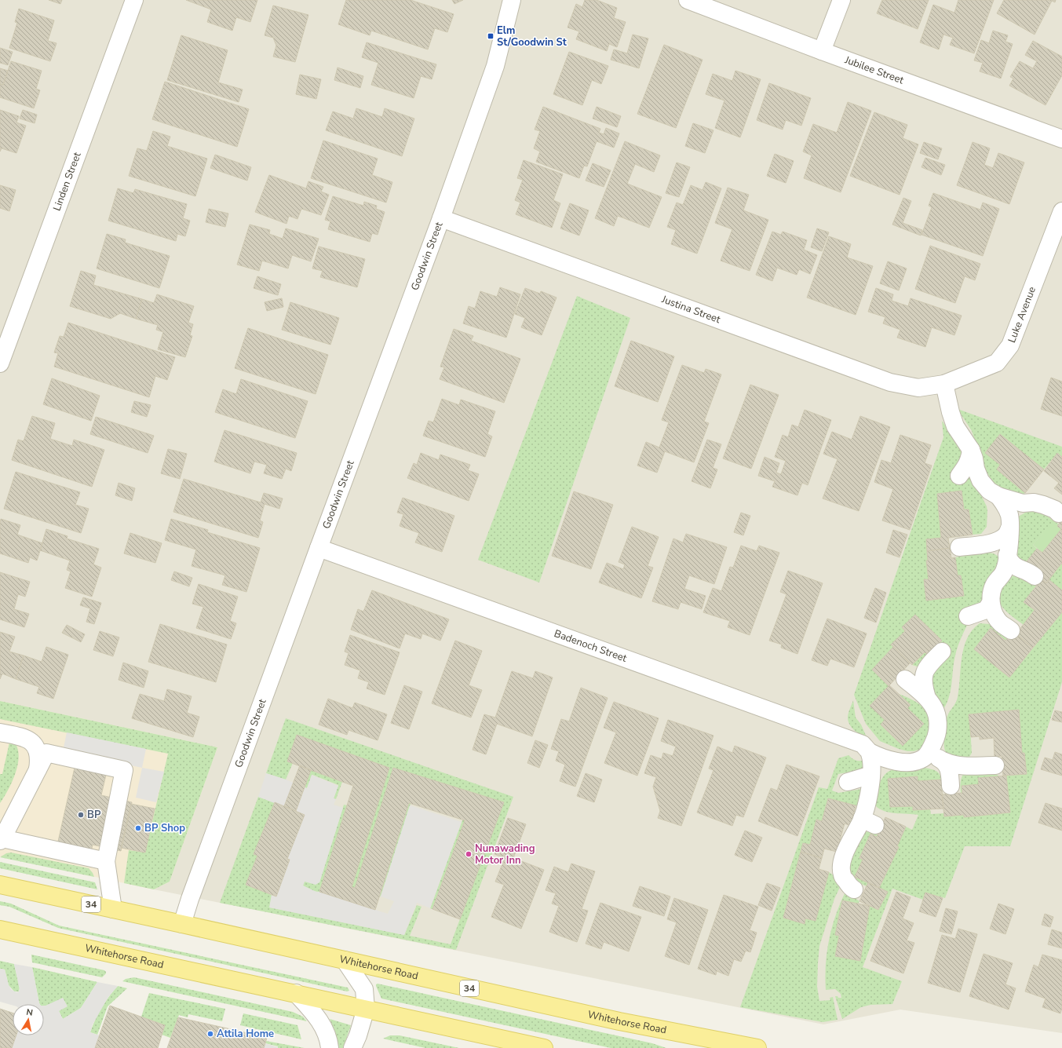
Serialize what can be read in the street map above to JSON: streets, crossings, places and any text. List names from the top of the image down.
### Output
{
  "streets": {
    "main road": ["34", "Whitehorse Road"],
    "street": [
      "Jubilee Street",
      "Linden Street",
      "Goodwin Street",
      "Justina Street",
      "Luke Avenue",
      "Badenoch Street"
    ]
  },
  "crossings": [
    ["Goodwin Street", "Justina Street"],
    ["Goodwin Street", "Badenoch Street"],
    ["Goodwin Street", "Whitehorse Road"],
    ["Justina Street", "Luke Avenue"]
  ],
  "places": {
    "transit": ["Elm St/Goodwin St"],
    "other": [
      "BP",
      "BP Shop",
      "Nunawading Motor Inn",
      "Attila Home"
    ]
  },
  "north": "top"
}
